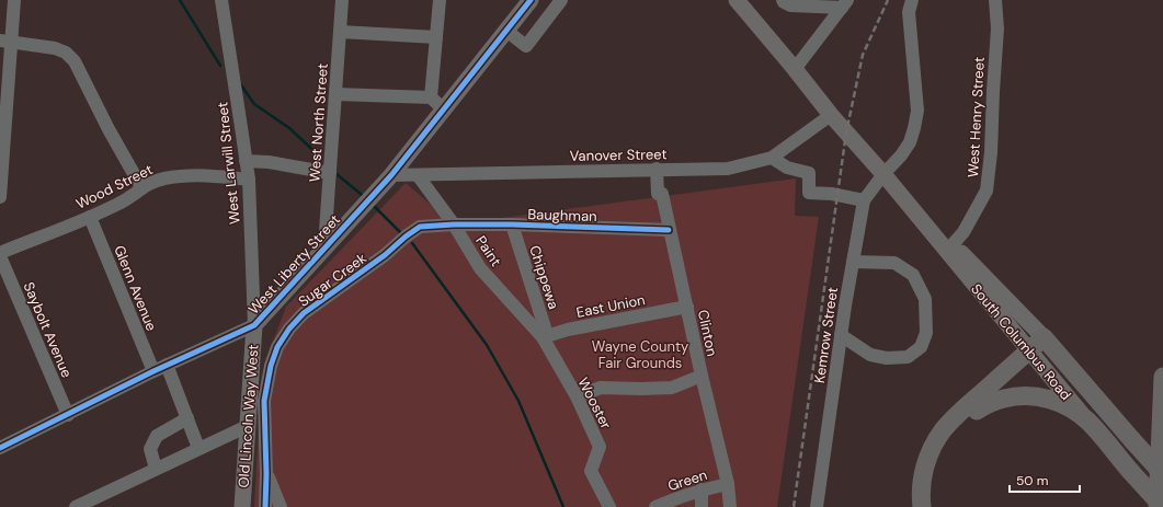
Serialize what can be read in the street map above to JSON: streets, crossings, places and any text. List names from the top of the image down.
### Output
{
  "streets": {
    "highway": ["South Columbus Road"],
    "main road": ["West Liberty Street", "Old Lincoln Way West"],
    "street": [
      "West Henry Street",
      "West North Street",
      "Vanover Street",
      "West Larwill Street",
      "Wood Street",
      "Baughman",
      "Paint",
      "Chippewa",
      "Sugar Creek",
      "Glenn Avenue",
      "East Union",
      "Saybolt Avenue",
      "Clinton",
      "Kemrow Street",
      "Wooster",
      "Green"
    ]
  },
  "crossings": [
    ["West Henry Street", "South Columbus Road"],
    ["West North Street", "West Liberty Street"],
    ["Vanover Street", "Paint"],
    ["Vanover Street", "West Liberty Street"],
    ["Vanover Street", "Clinton"],
    ["Vanover Street", "South Columbus Road"],
    ["West Larwill Street", "Wood Street"],
    ["West Larwill Street", "West Liberty Street"],
    ["West Larwill Street", "Old Lincoln Way West"],
    ["Wood Street", "Glenn Avenue"],
    ["Baughman", "Paint"],
    ["Baughman", "Chippewa"],
    ["Baughman", "Sugar Creek"],
    ["Baughman", "Clinton"],
    ["Paint", "Chippewa"],
    ["Paint", "Sugar Creek"],
    ["Paint", "East Union"],
    ["Paint", "Wooster"],
    ["West Liberty Street", "Glenn Avenue"],
    ["West Liberty Street", "Saybolt Avenue"],
    ["West Liberty Street", "Old Lincoln Way West"],
    ["Chippewa", "East Union"],
    ["Chippewa", "Wooster"],
    ["East Union", "Clinton"],
    ["East Union", "Wooster"],
    ["Clinton", "Green"],
    ["Kemrow Street", "South Columbus Road"]
  ],
  "parks": ["Wayne County Fair Grounds"],
  "scale_bar": "50 m"
}
